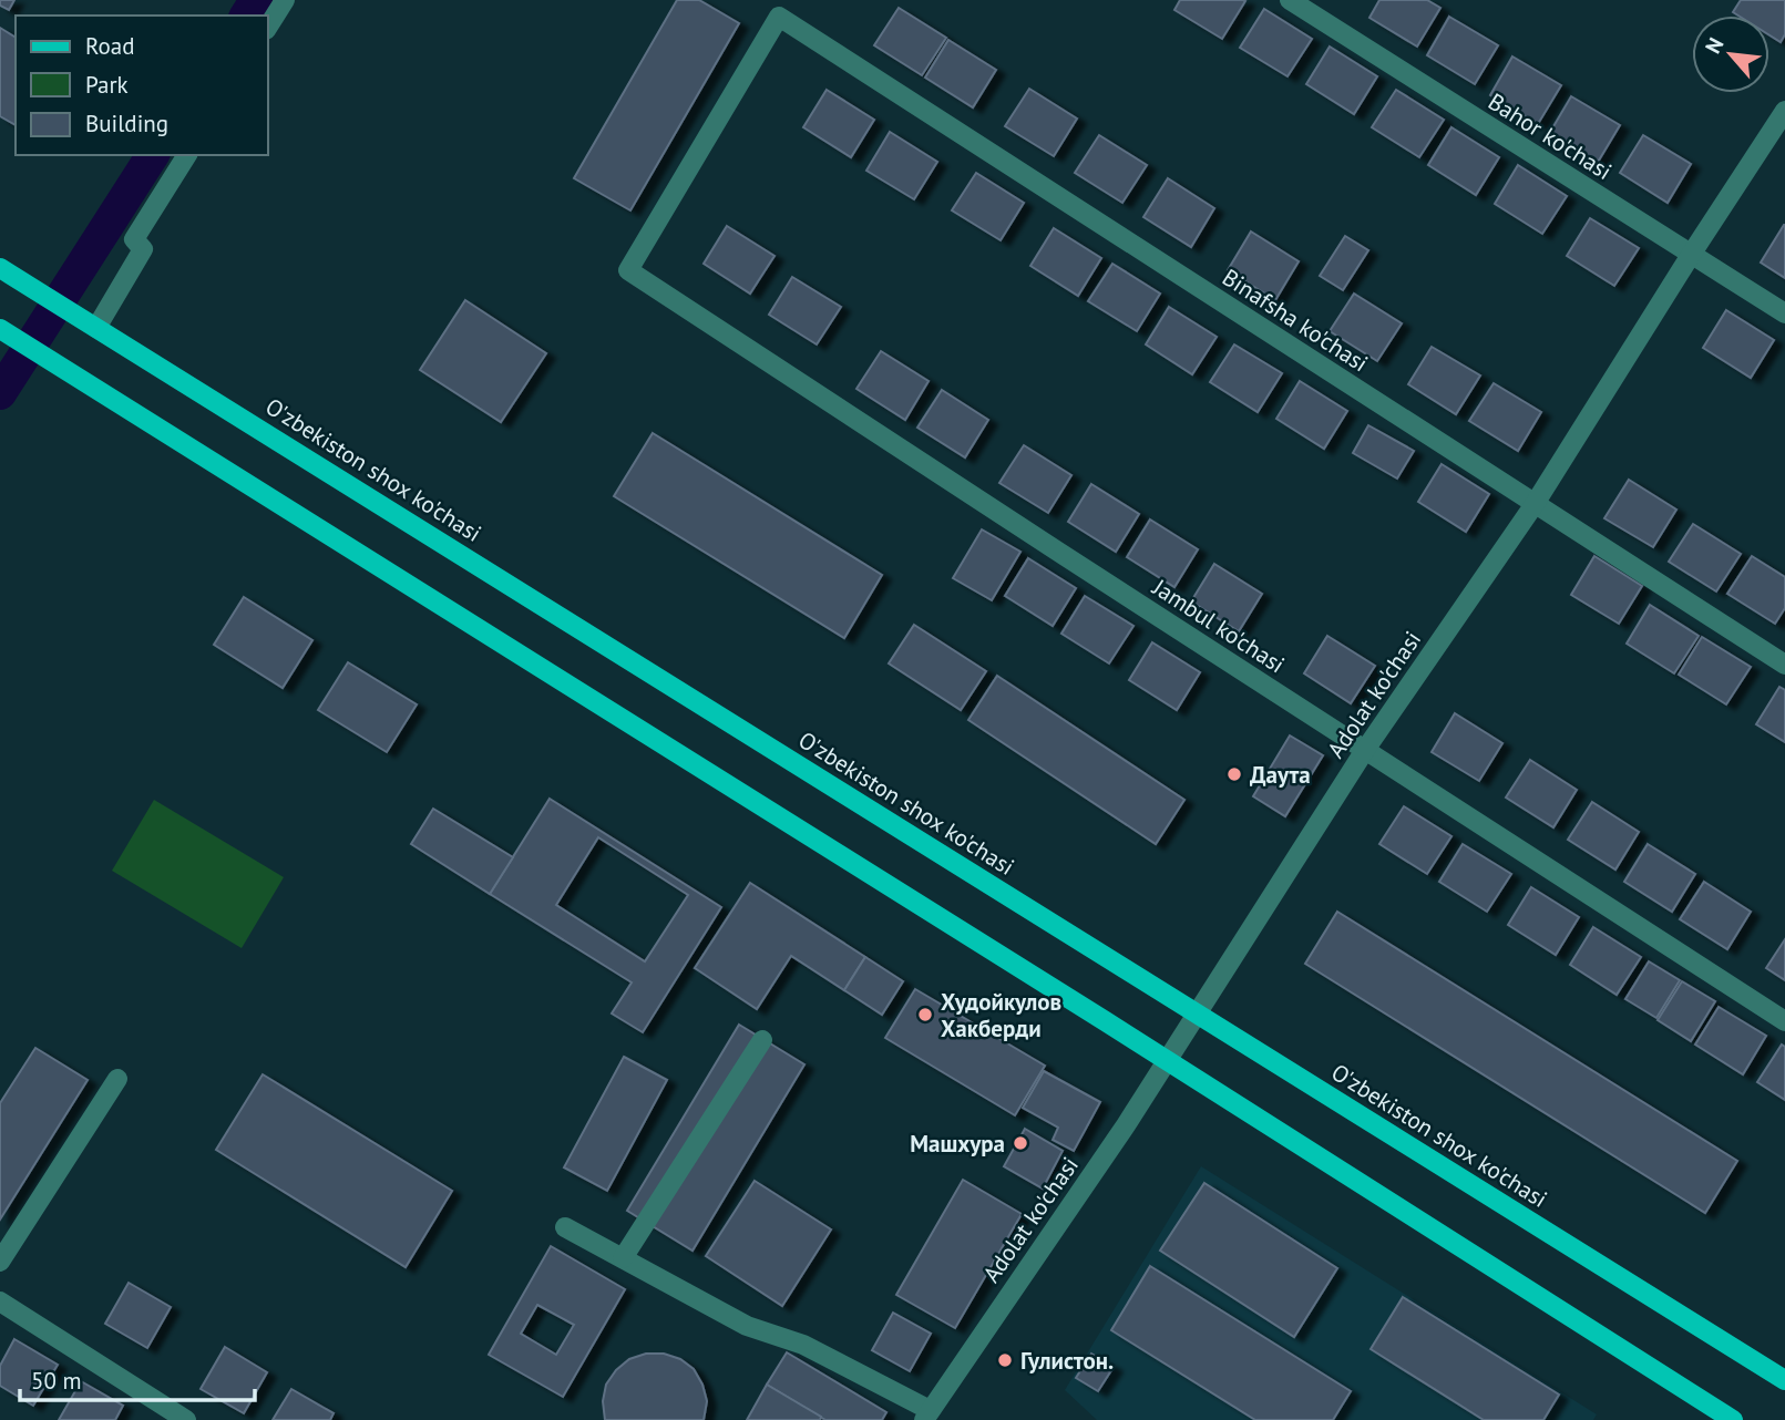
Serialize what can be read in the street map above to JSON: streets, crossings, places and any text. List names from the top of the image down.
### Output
{
  "streets": {
    "main road": ["O'zbekiston shox ko'chasi"],
    "street": [
      "Bahor ko'chasi",
      "Binafsha ko'chasi",
      "Jambul ko'chasi",
      "Adolat ko'chasi"
    ]
  },
  "crossings": [
    ["Bahor ko'chasi", "Adolat ko'chasi"],
    ["Binafsha ko'chasi", "Jambul ko'chasi"],
    ["Binafsha ko'chasi", "Adolat ko'chasi"],
    ["O'zbekiston shox ko'chasi", "Adolat ko'chasi"],
    ["Jambul ko'chasi", "Adolat ko'chasi"]
  ],
  "places": [
    "Даута",
    "Худойкулов Хакберди",
    "Машхура",
    "Гулистон."
  ],
  "legend": ["Road", "Park", "Building"],
  "scale_bar": "50 m",
  "north": "top left"
}
